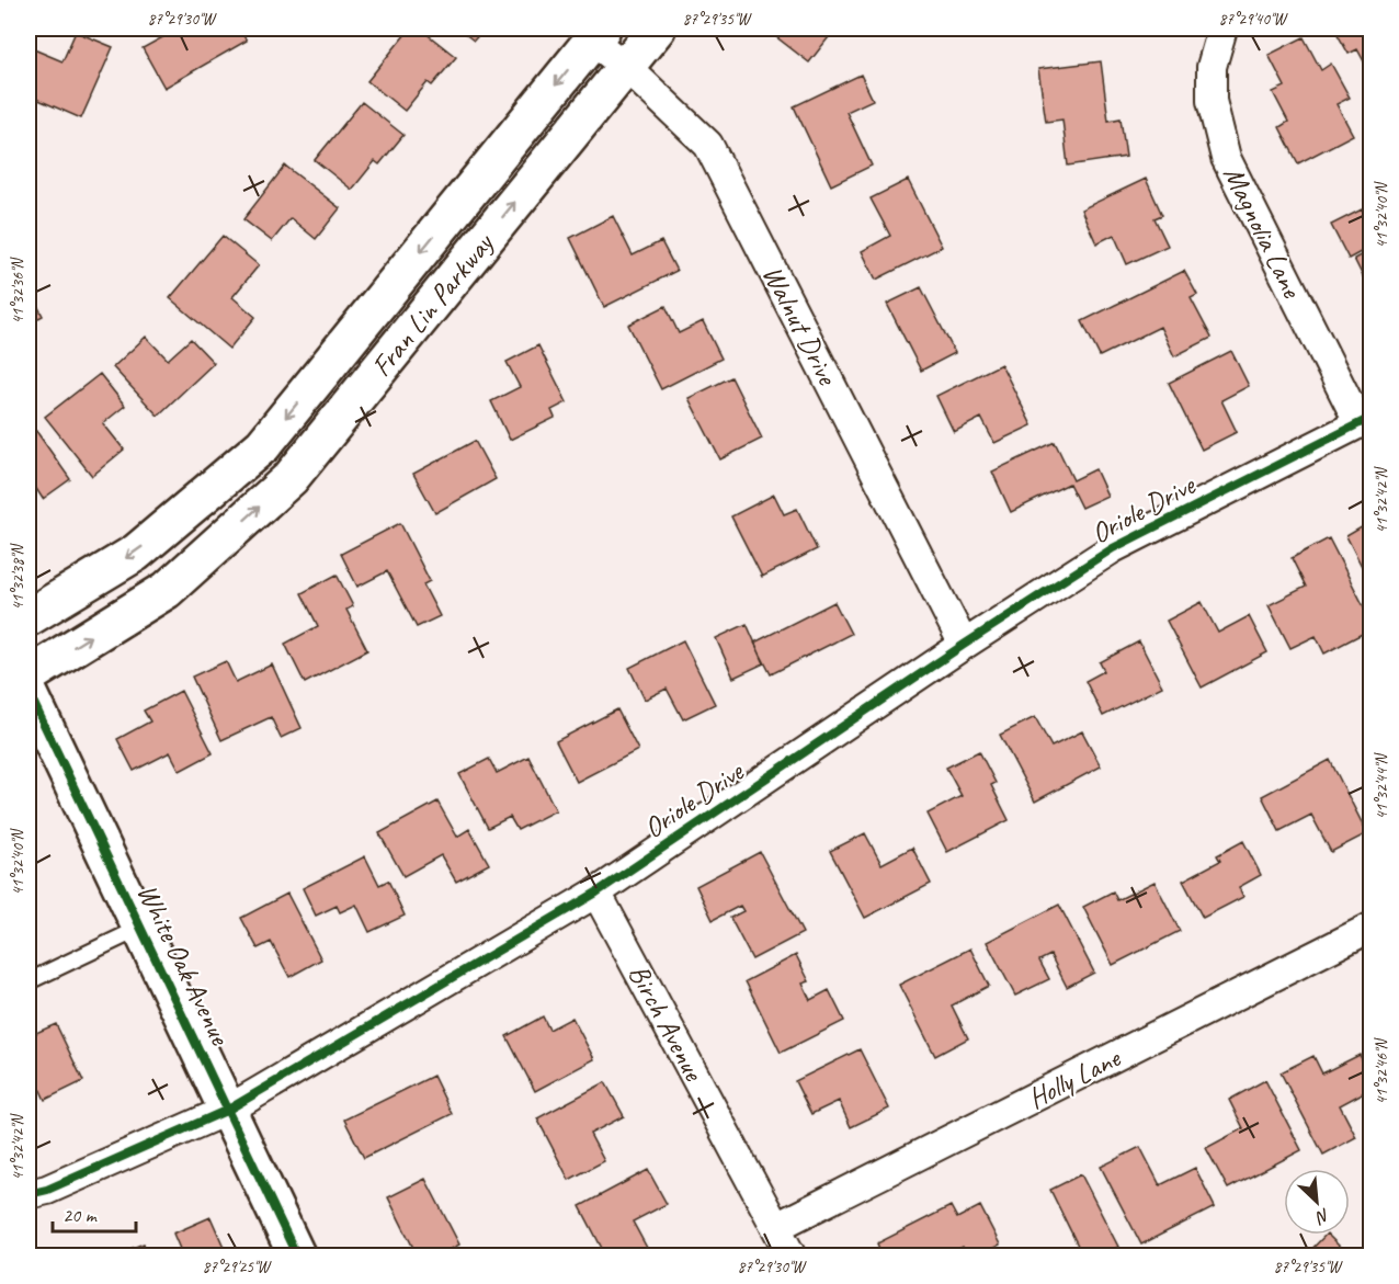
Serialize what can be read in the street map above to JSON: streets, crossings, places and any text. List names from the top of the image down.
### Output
{
  "streets": {
    "street": [
      "Magnolia Lane",
      "Fran Lin Parkway",
      "Walnut Drive",
      "Oriole Drive",
      "White Oak Avenue",
      "Birch Avenue",
      "Holly Lane"
    ]
  },
  "crossings": [
    ["Magnolia Lane", "Oriole Drive"],
    ["Fran Lin Parkway", "Walnut Drive"],
    ["Walnut Drive", "Oriole Drive"],
    ["Oriole Drive", "White Oak Avenue"],
    ["Oriole Drive", "Birch Avenue"],
    ["Birch Avenue", "Holly Lane"]
  ],
  "scale_bar": "20 m",
  "north": "bottom right",
  "coordinates": [
    "87°29'30\"W",
    "87°29'35\"W",
    "87°29'40\"W",
    "41°32'40\"N",
    "41°32'36\"N",
    "41°32'42\"N",
    "41°32'38\"N",
    "41°32'44\"N",
    "41°32'46\"N",
    "87°29'25\"W"
  ]
}
